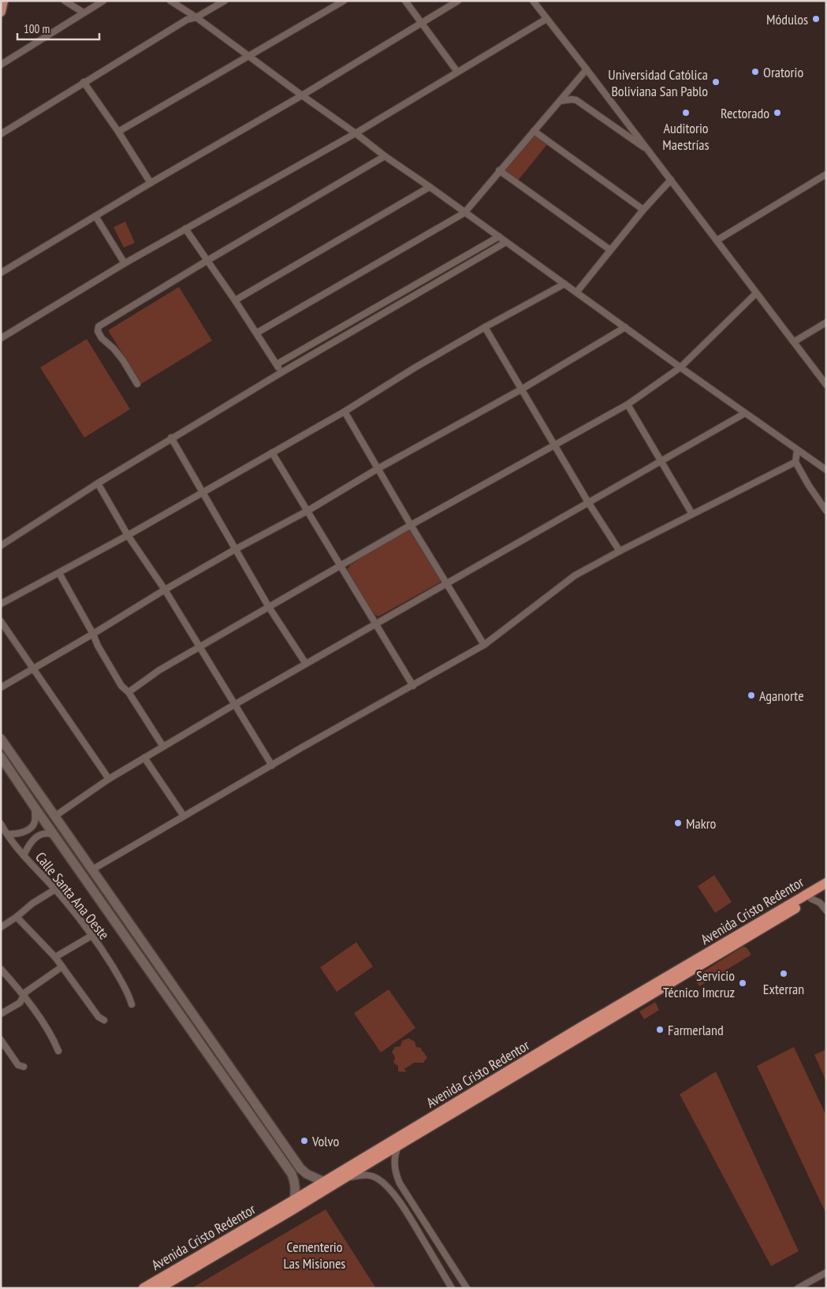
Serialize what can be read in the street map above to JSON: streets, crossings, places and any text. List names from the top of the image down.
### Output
{
  "streets": {
    "highway": ["Avenida Cristo Redentor"],
    "street": ["Calle Santa Ana Oeste"]
  },
  "parks": ["Cementerio Las Misiones"],
  "places": [
    "Módulos",
    "Oratorio",
    "Universidad Católica Boliviana San Pablo",
    "Auditorio Maestrías",
    "Rectorado",
    "Aganorte",
    "Makro",
    "Exterran",
    "Servicio Técnico Imcruz",
    "Farmerland",
    "Volvo"
  ],
  "scale_bar": "100 m"
}
